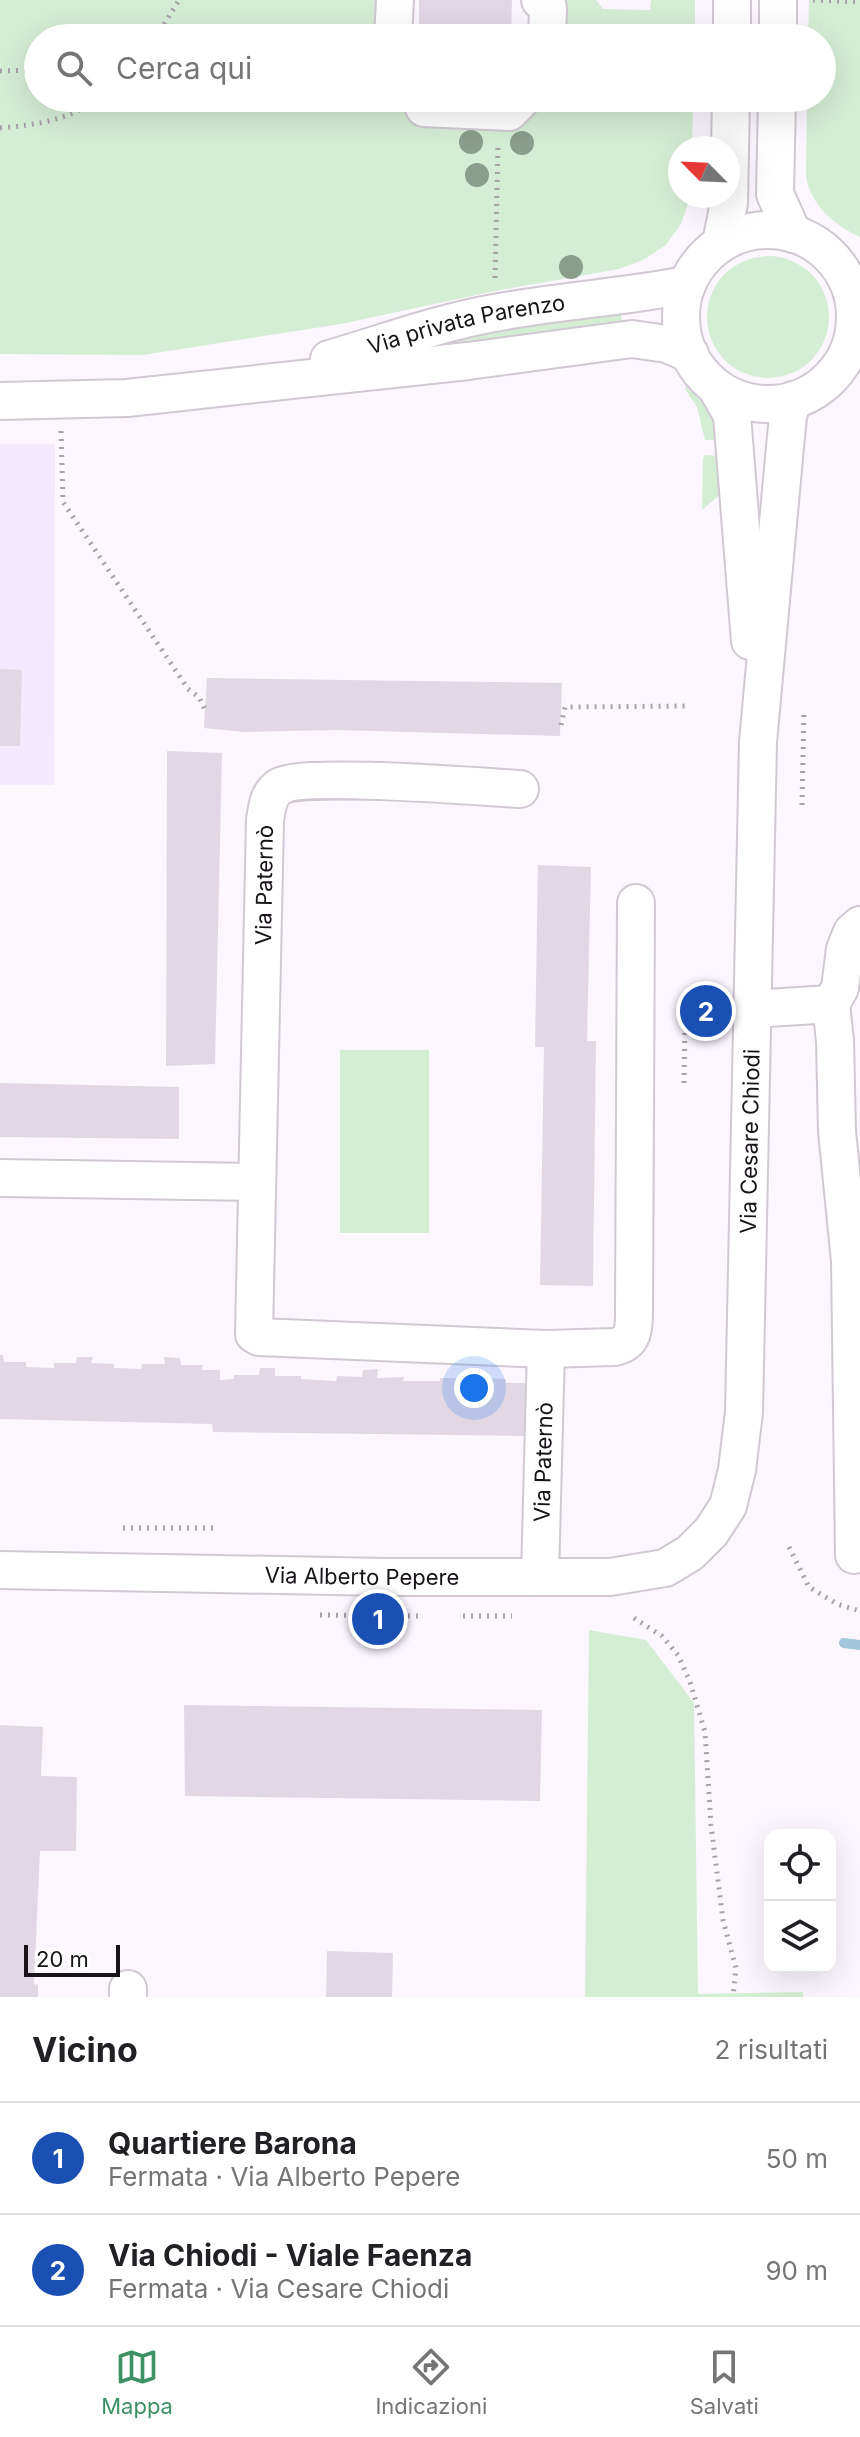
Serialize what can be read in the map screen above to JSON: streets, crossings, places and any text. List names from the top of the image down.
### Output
{
  "streets": {
    "street": [
      "Via privata Parenzo",
      "Via Paternò",
      "Via Cesare Chiodi",
      "Via Alberto Pepere"
    ]
  },
  "crossings": [
    ["Via privata Parenzo", "Via Cesare Chiodi"],
    ["Via Paternò", "Via Alberto Pepere"],
    ["Via Cesare Chiodi", "Via Alberto Pepere"]
  ],
  "scale_bar": "20 m",
  "north": "top left",
  "page": {
    "search": "Cerca qui",
    "pins": ["2", "1"],
    "scale": "20 m",
    "heading": ["Vicino", "2 risultati"],
    "list": [
      {
        "mark": "1",
        "name": "Quartiere Barona",
        "note": "Fermata · Via Alberto Pepere",
        "value": "50 m"
      },
      {
        "mark": "2",
        "name": "Via Chiodi - Viale Faenza",
        "note": "Fermata · Via Cesare Chiodi",
        "value": "90 m"
      }
    ],
    "nav": ["Mappa", "Indicazioni", "Salvati"]
  }
}
